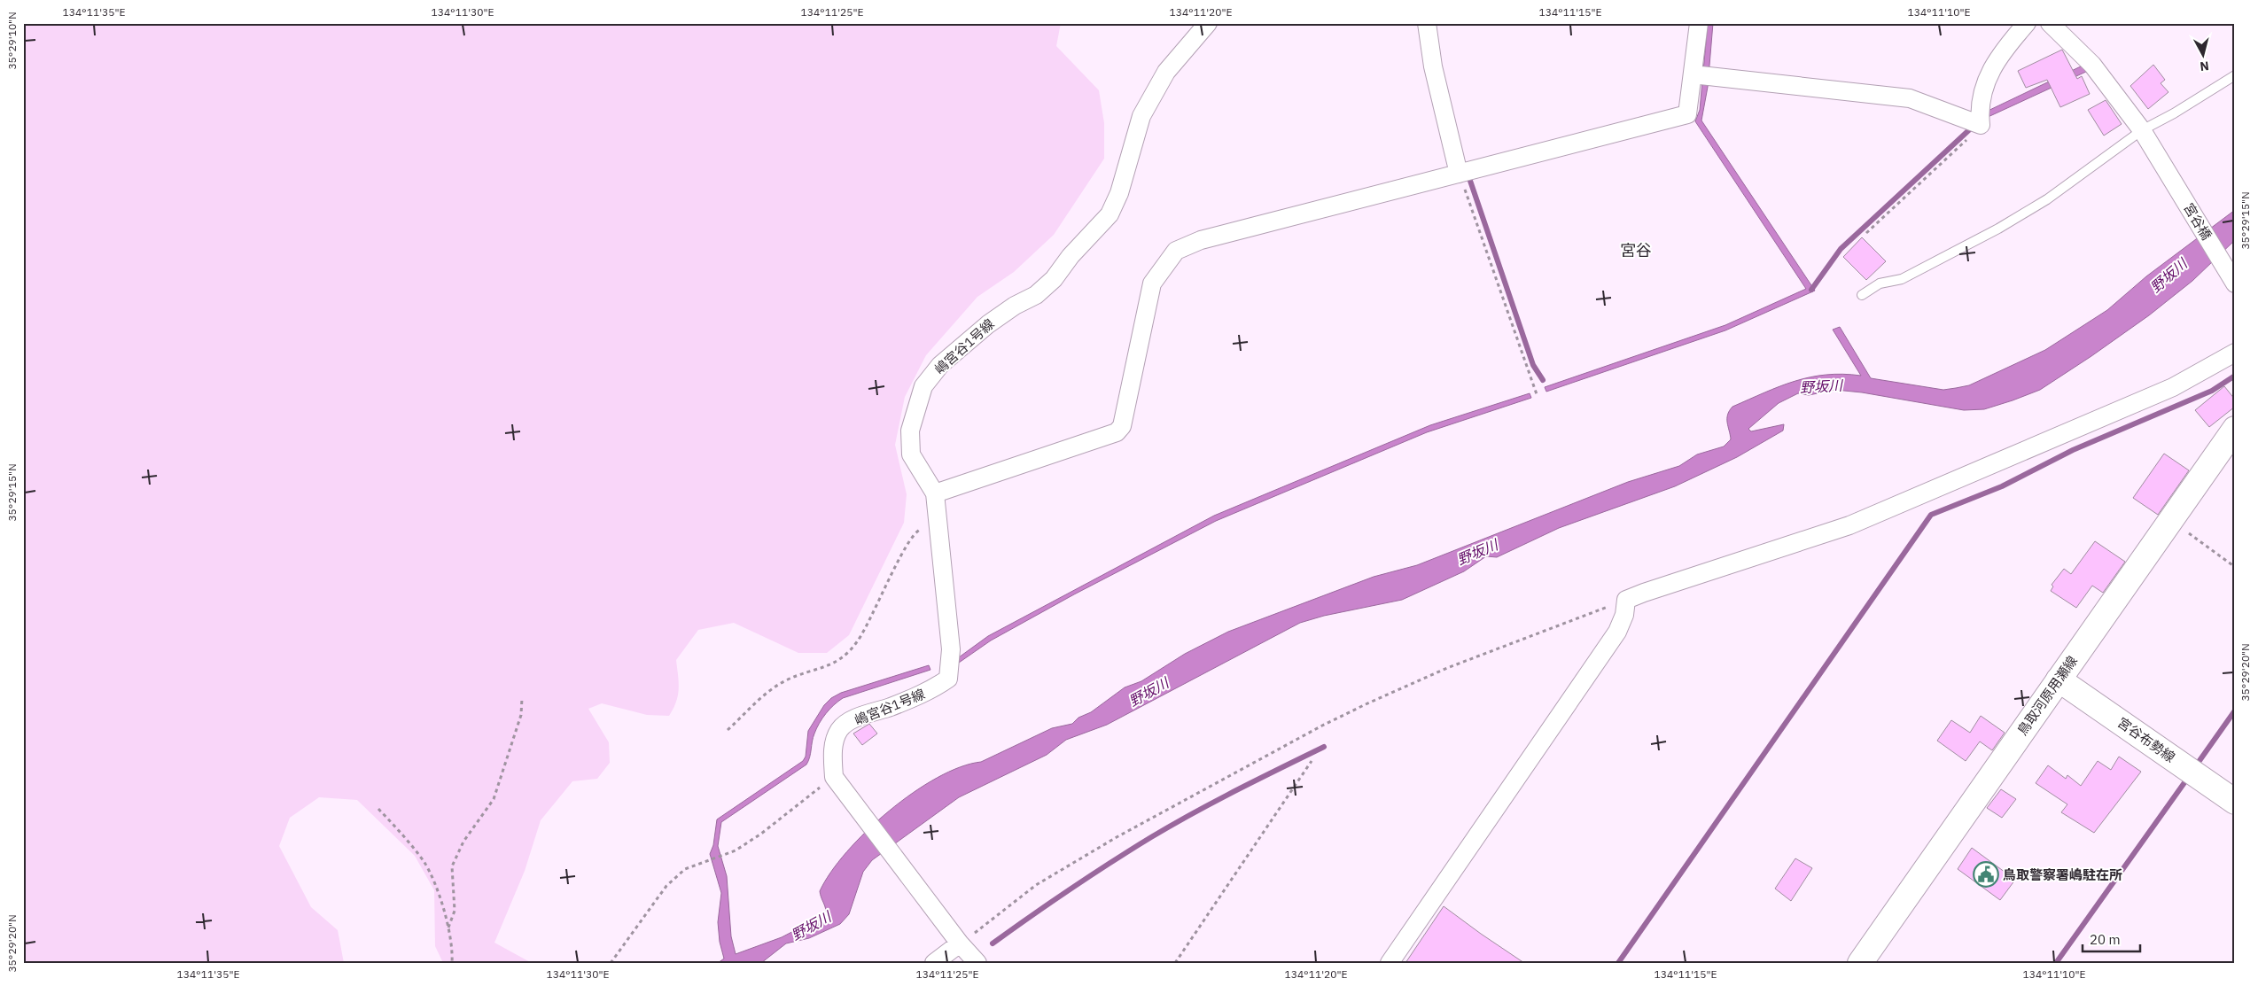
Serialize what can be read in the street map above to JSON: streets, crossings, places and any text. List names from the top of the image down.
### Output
{
  "streets": {
    "main road": ["鳥取河原用瀬線", "宮谷布勢線"],
    "street": ["宮谷橋", "嶋宮谷1号線"]
  },
  "crossings": [
    ["鳥取河原用瀬線", "宮谷布勢線"]
  ],
  "districts": ["宮谷"],
  "water": ["野坂川"],
  "places": {
    "public building": ["鳥取警察署嶋駐在所"]
  },
  "scale_bar": "20 m",
  "north": "bottom",
  "coordinates": [
    "134°11'35\"E",
    "134°11'30\"E",
    "134°11'25\"E",
    "134°11'20\"E",
    "134°11'15\"E",
    "134°11'10\"E",
    "35°29'10\"N",
    "35°29'15\"N",
    "35°29'20\"N"
  ]
}
